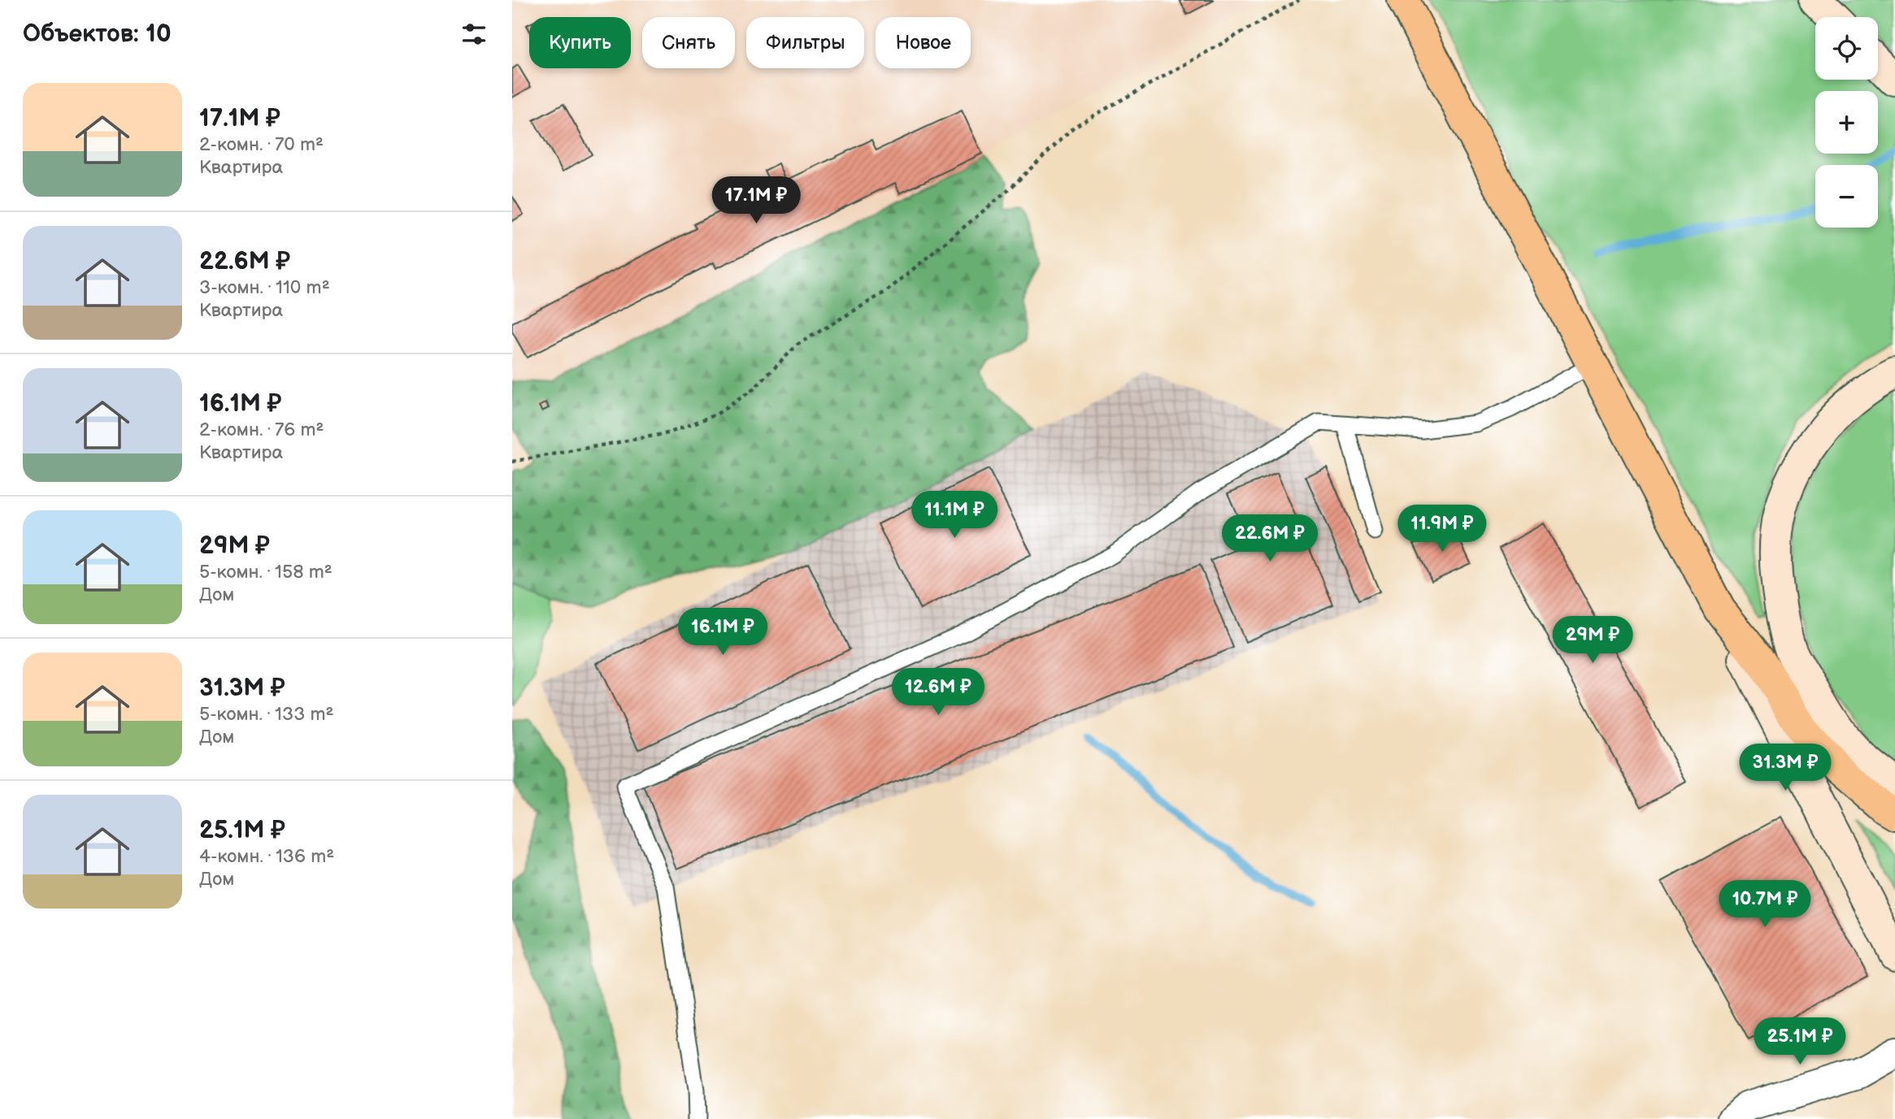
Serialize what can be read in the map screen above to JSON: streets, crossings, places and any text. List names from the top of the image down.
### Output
{
  "page": {
    "heading": "Объектов: 10",
    "map_buttons": ["+", "−"],
    "chip": [
      "Купить",
      "Снять",
      "Фильтры",
      "Новое"
    ],
    "list": [
      {
        "name": "17.1M ₽",
        "note": "2-комн. · 70 m² · Квартира"
      },
      {
        "name": "22.6M ₽",
        "note": "3-комн. · 110 m² · Квартира"
      },
      {
        "name": "16.1M ₽",
        "note": "2-комн. · 76 m² · Квартира"
      },
      {
        "name": "29M ₽",
        "note": "5-комн. · 158 m² · Дом"
      },
      {
        "name": "31.3M ₽",
        "note": "5-комн. · 133 m² · Дом"
      },
      {
        "name": "25.1M ₽",
        "note": "4-комн. · 136 m² · Дом"
      }
    ],
    "price": [
      "17.1M ₽",
      "11.1M ₽",
      "11.9M ₽",
      "22.6M ₽",
      "16.1M ₽",
      "29M ₽",
      "12.6M ₽",
      "31.3M ₽",
      "10.7M ₽",
      "25.1M ₽"
    ]
  }
}
